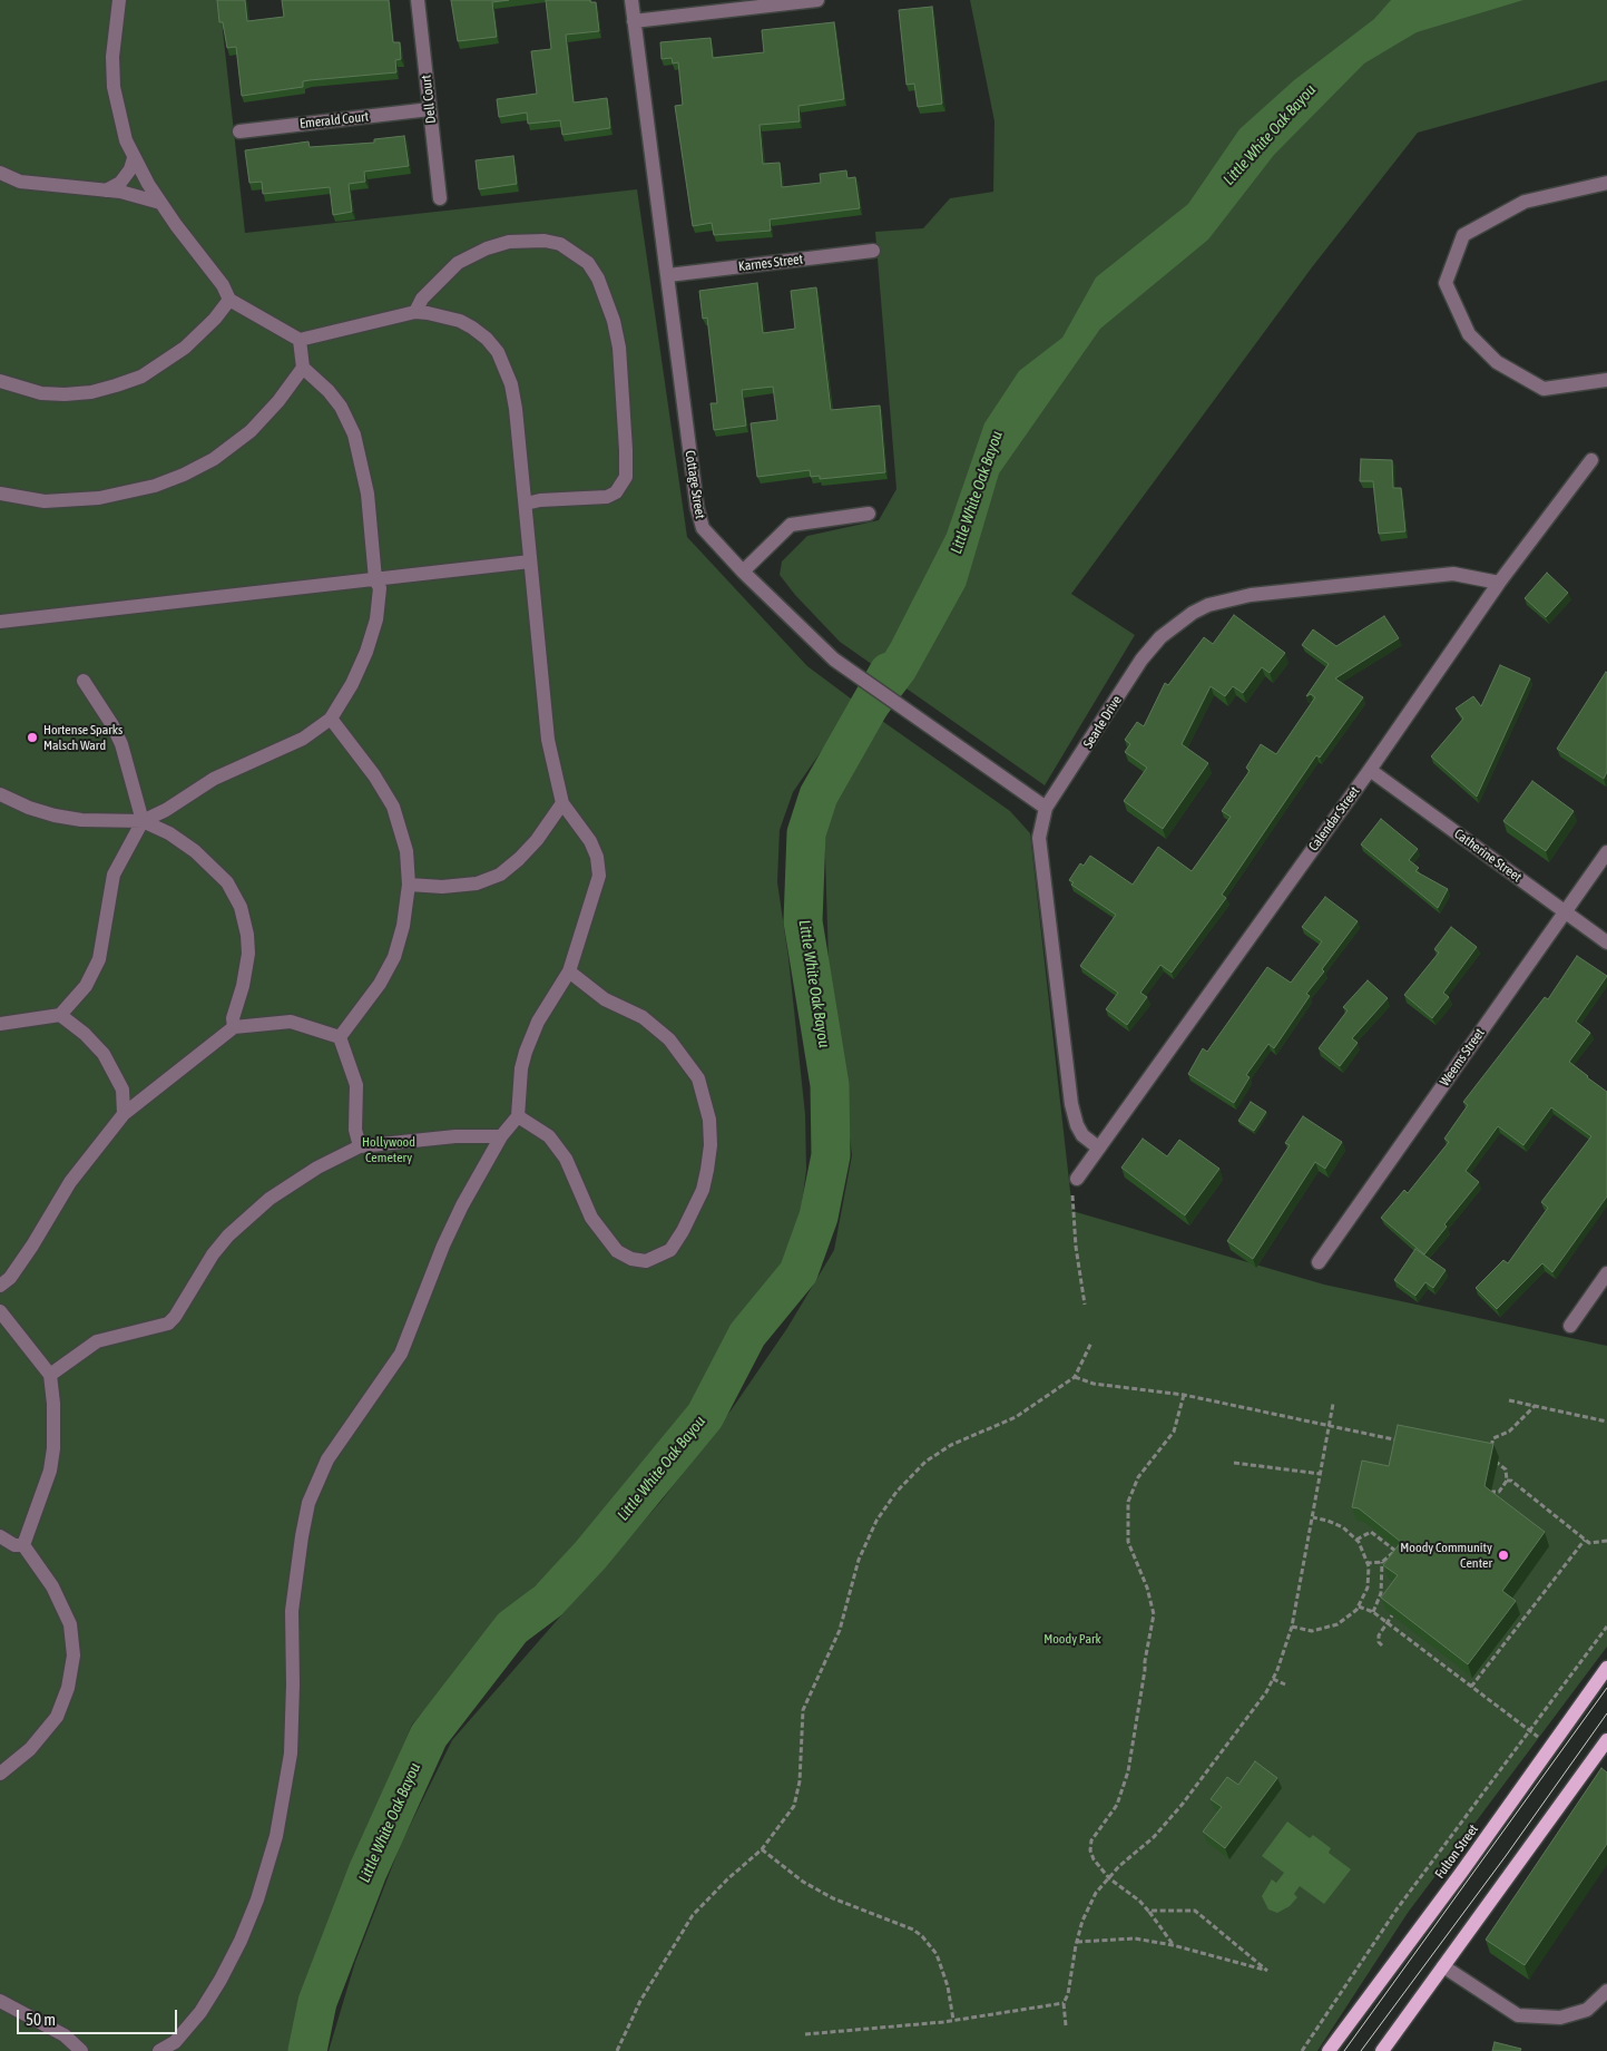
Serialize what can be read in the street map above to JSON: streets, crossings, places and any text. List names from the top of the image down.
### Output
{
  "streets": {
    "main road": ["Fulton Street"],
    "street": [
      "Dell Court",
      "Emerald Court",
      "Karnes Street",
      "Cottage Street",
      "Searle Drive",
      "Calendar Street",
      "Catherine Street",
      "Weems Street"
    ]
  },
  "crossings": [
    ["Dell Court", "Emerald Court"],
    ["Karnes Street", "Cottage Street"],
    ["Cottage Street", "Searle Drive"],
    ["Searle Drive", "Calendar Street"],
    ["Calendar Street", "Catherine Street"],
    ["Catherine Street", "Weems Street"]
  ],
  "water": ["Little White Oak Bayou"],
  "parks": ["Hollywood Cemetery", "Moody Park"],
  "places": ["Hortense Sparks Malsch Ward", "Moody Community Center"],
  "scale_bar": "50 m"
}
